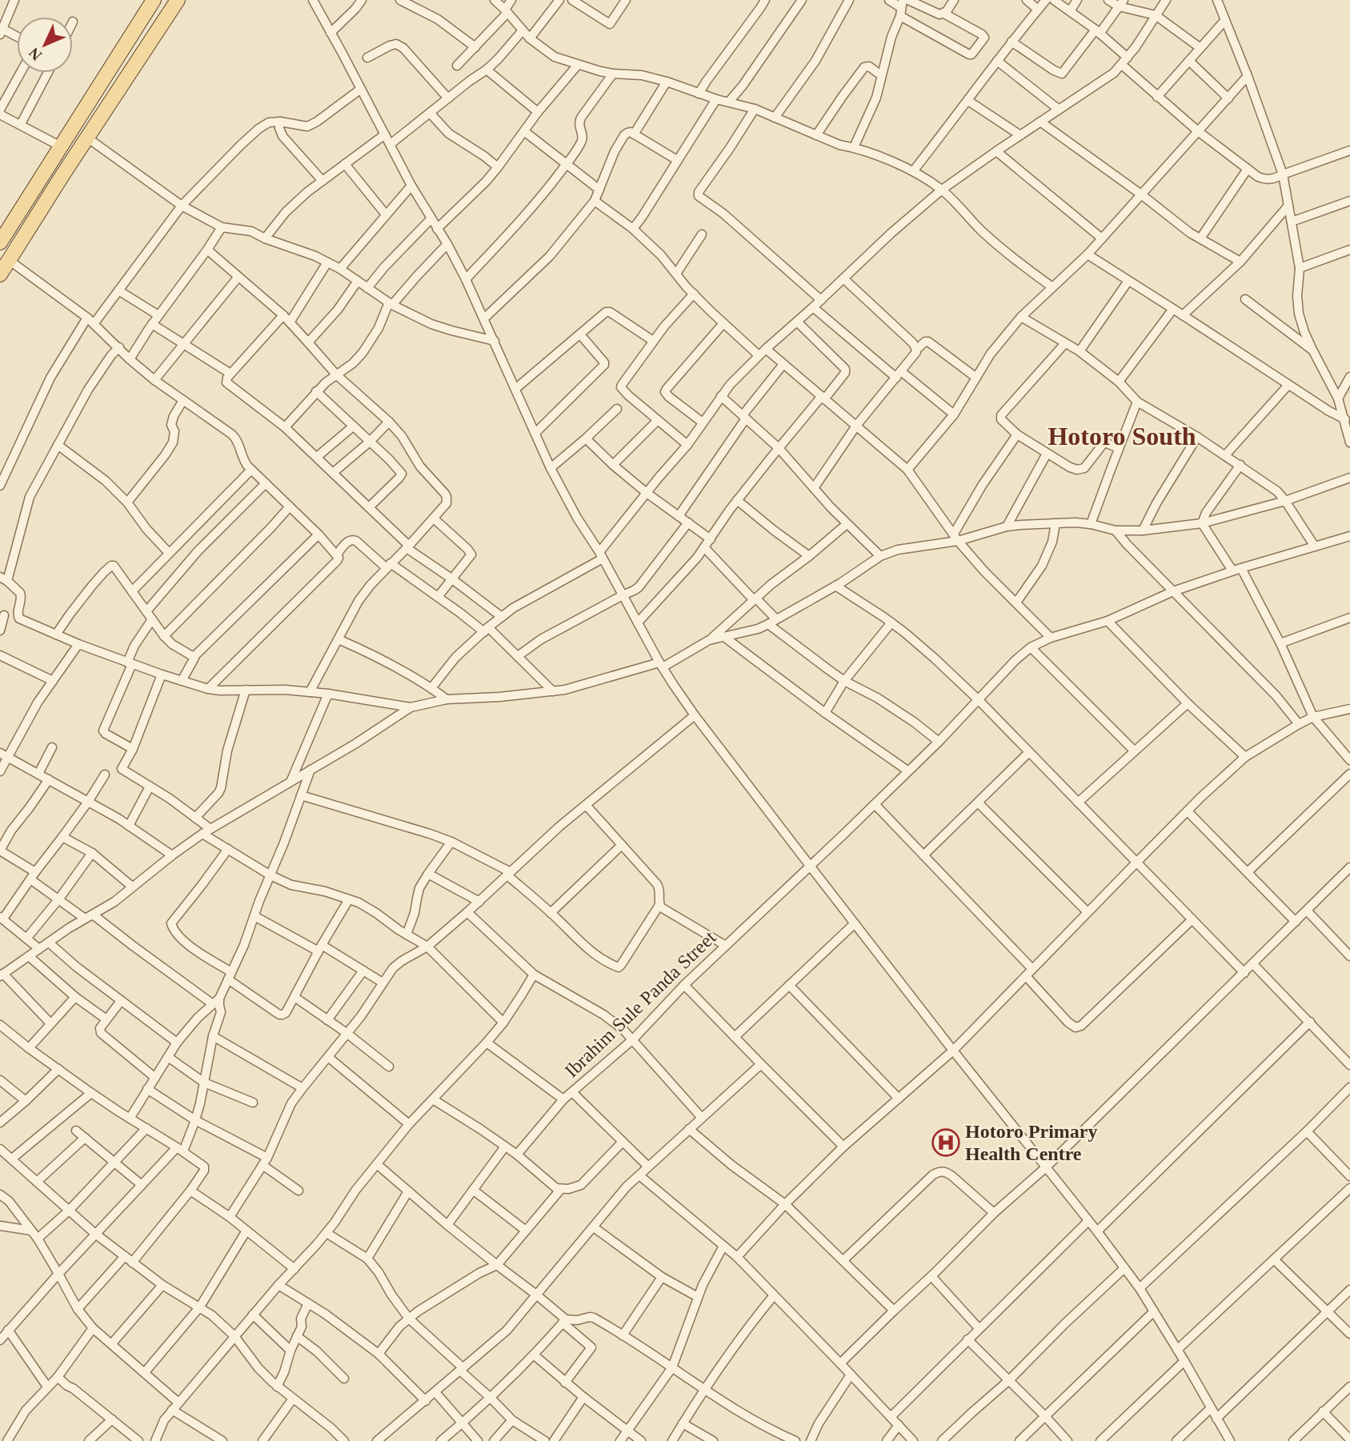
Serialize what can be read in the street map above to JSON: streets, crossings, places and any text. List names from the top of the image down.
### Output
{
  "streets": {
    "street": ["Ibrahim Sule Panda Street"]
  },
  "districts": ["Hotoro South"],
  "places": {
    "hospital": ["Hotoro Primary Health Centre"]
  },
  "north": "bottom left"
}
